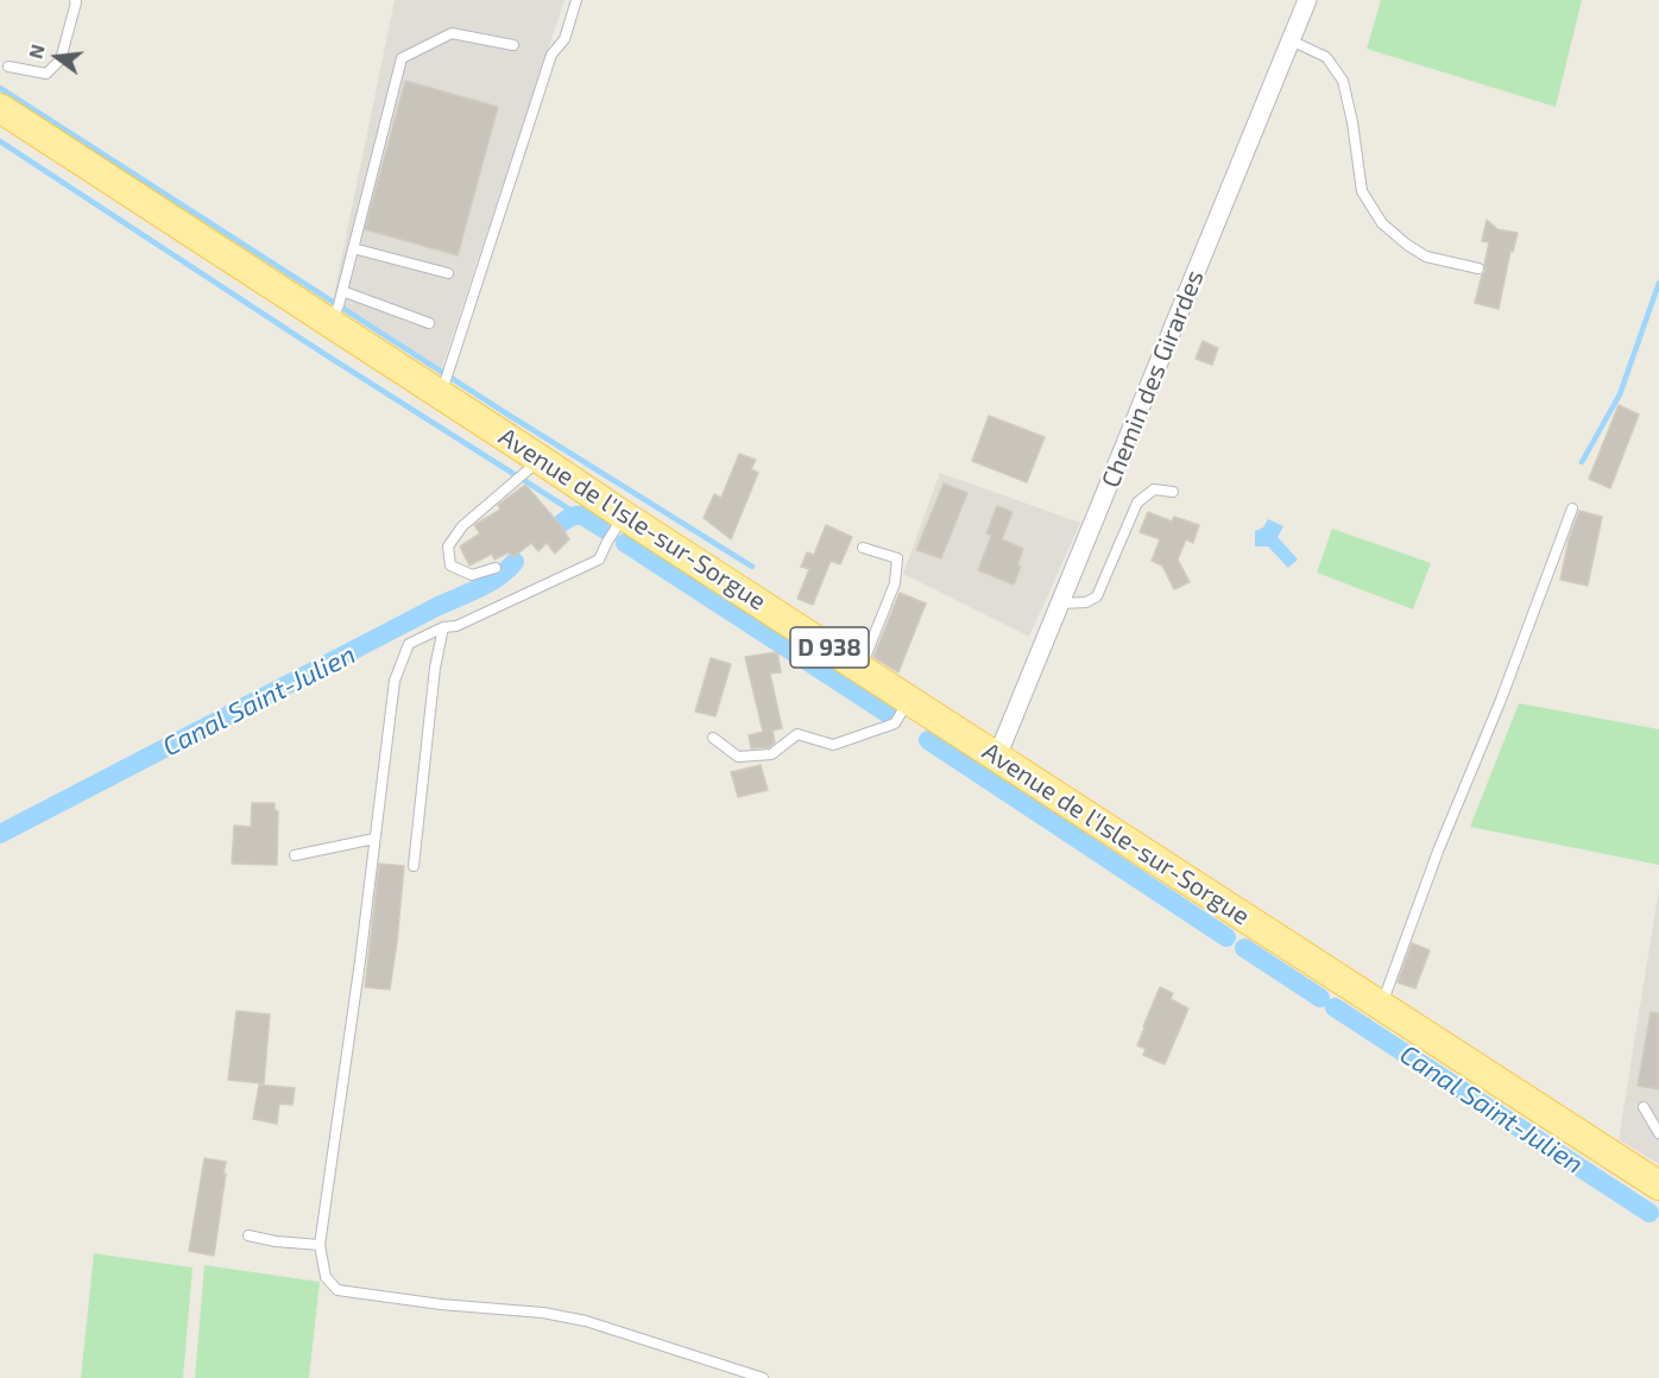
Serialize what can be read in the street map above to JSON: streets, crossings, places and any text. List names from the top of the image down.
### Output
{
  "streets": {
    "main road": ["Avenue de l'Isle-sur-Sorgue", "D 938"],
    "street": ["Chemin des Girardes"]
  },
  "crossings": [
    ["Chemin des Girardes", "Avenue de l'Isle-sur-Sorgue"]
  ],
  "water": ["Canal Saint-Julien"],
  "north": "left"
}
